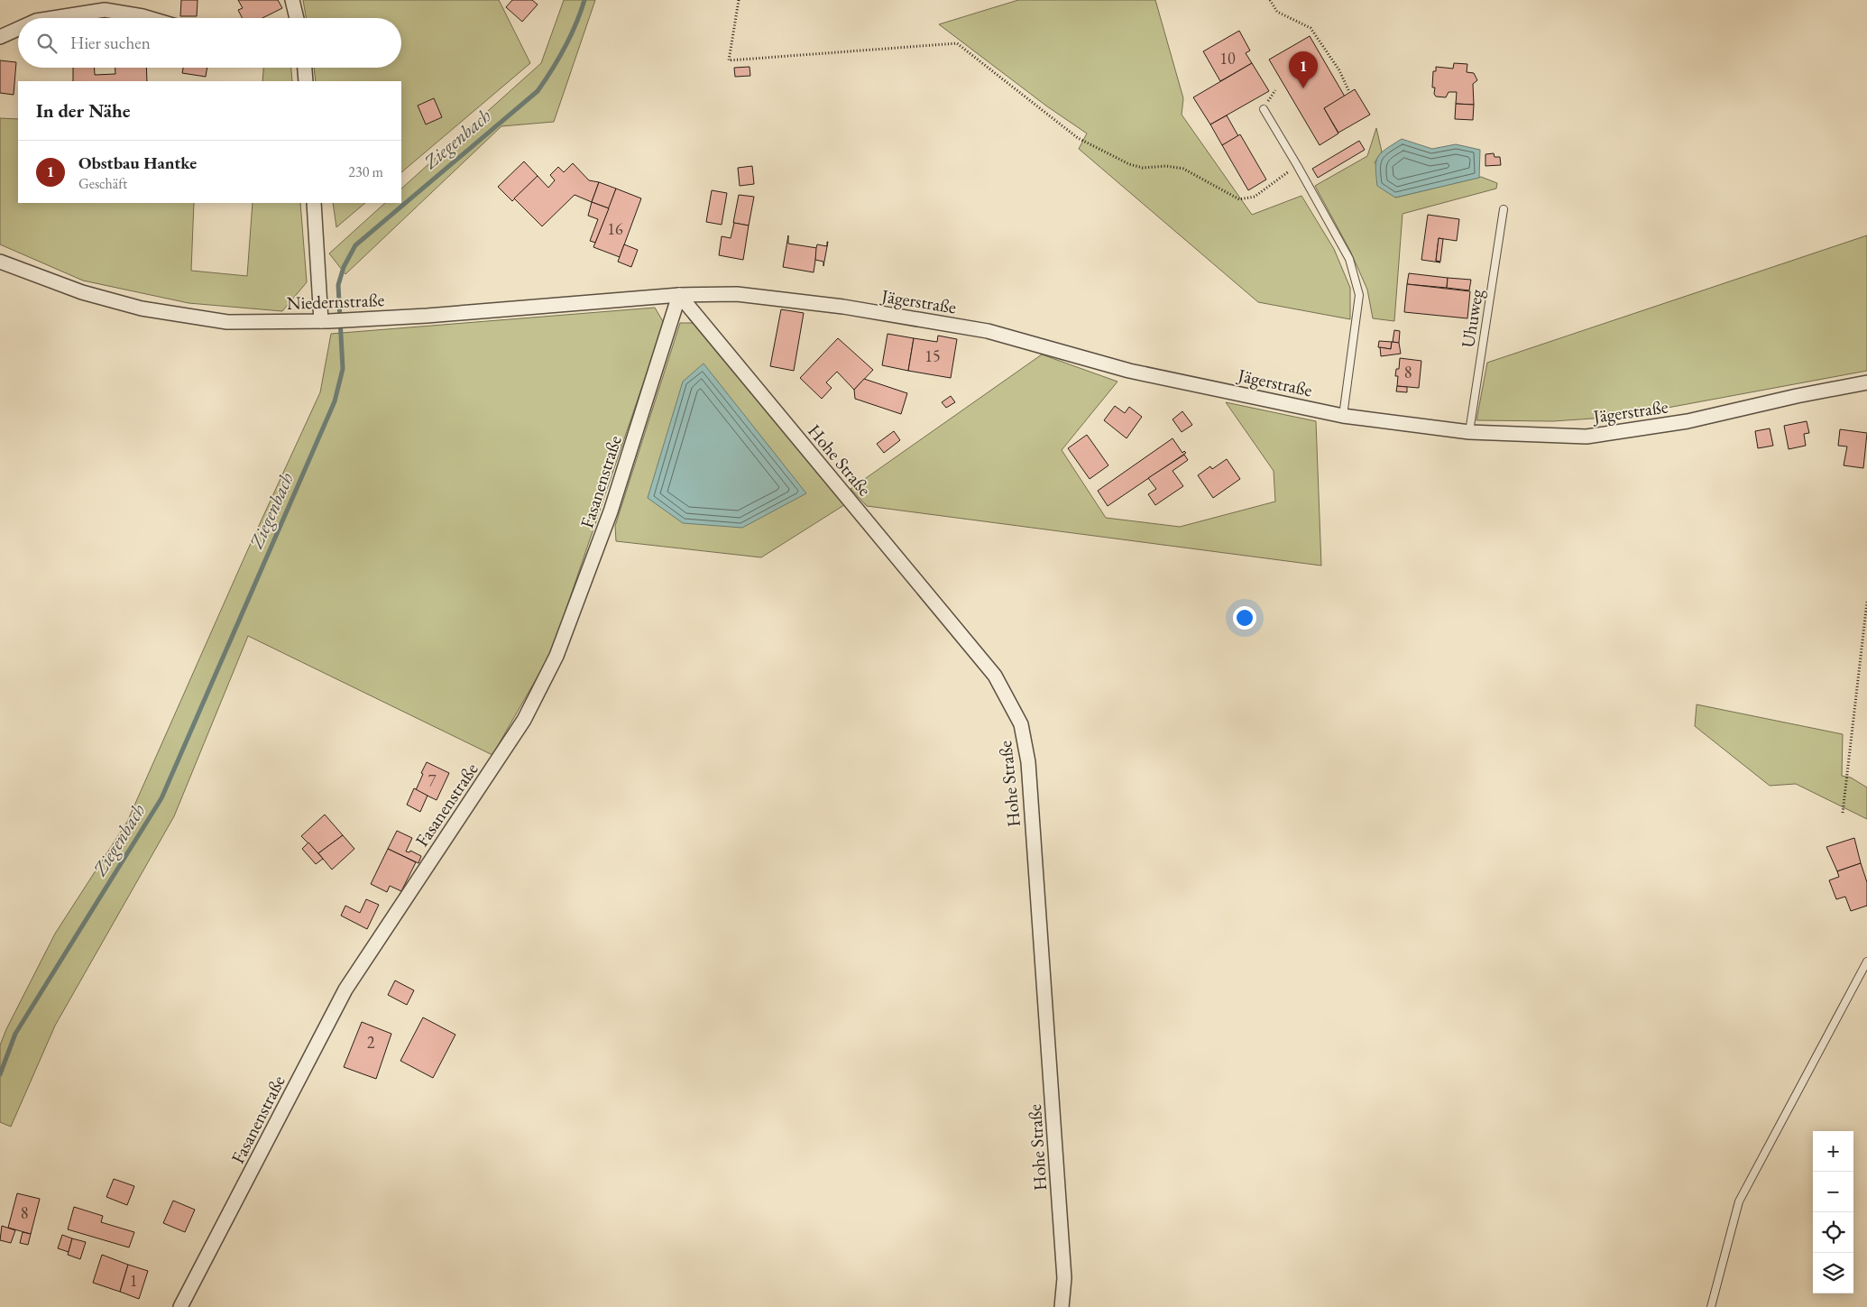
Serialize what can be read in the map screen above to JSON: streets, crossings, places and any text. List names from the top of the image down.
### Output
{
  "streets": {
    "street": [
      "Niedernstraße",
      "Jägerstraße",
      "Hohe Straße",
      "Fasanenstraße"
    ],
    "lane": ["Uhuweg"]
  },
  "crossings": [
    ["Niedernstraße", "Jägerstraße"],
    ["Niedernstraße", "Hohe Straße"],
    ["Niedernstraße", "Fasanenstraße"],
    ["Jägerstraße", "Uhuweg"],
    ["Jägerstraße", "Hohe Straße"],
    ["Jägerstraße", "Fasanenstraße"],
    ["Hohe Straße", "Fasanenstraße"]
  ],
  "water": ["Ziegenbach"],
  "house_numbers": [
    "10",
    "16",
    "15",
    "8",
    "7",
    "2",
    "8",
    "1"
  ],
  "page": {
    "search": "Hier suchen",
    "pins": "1",
    "heading": "In der Nähe",
    "list": [
      {
        "mark": "1",
        "name": "Obstbau Hantke",
        "note": "Geschäft",
        "value": "230 m"
      }
    ],
    "map_buttons": ["+", "−"]
  }
}
